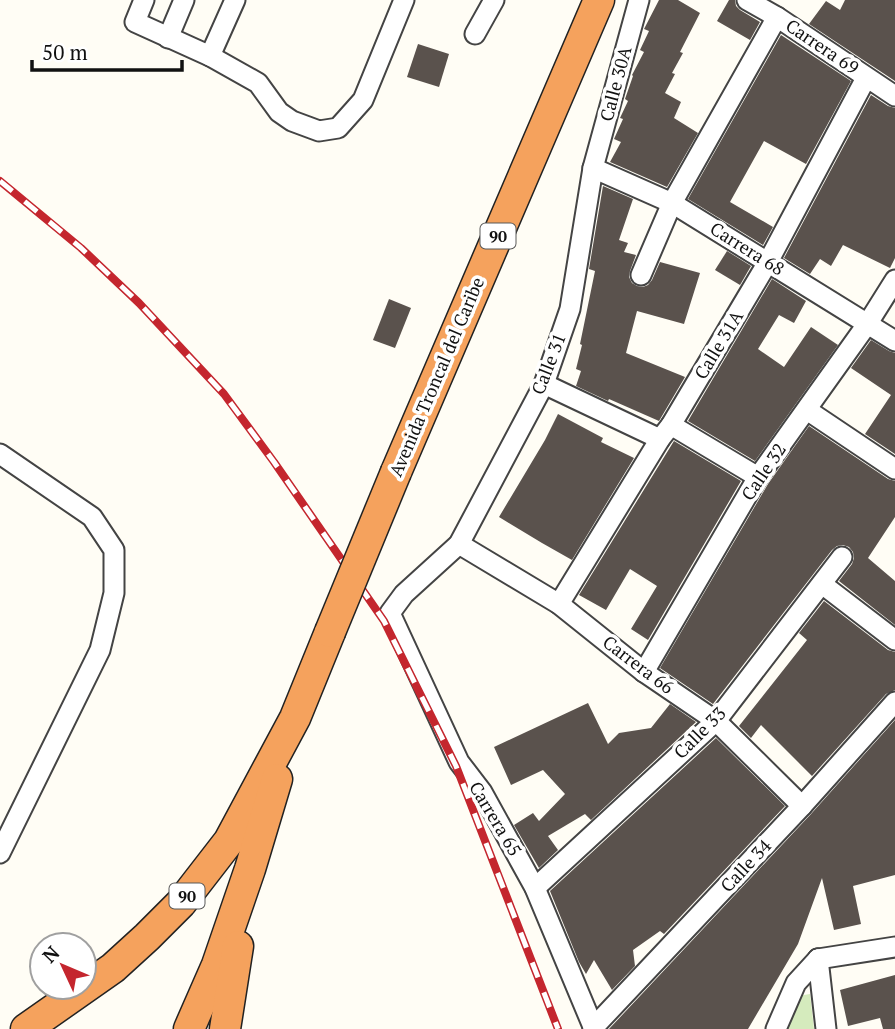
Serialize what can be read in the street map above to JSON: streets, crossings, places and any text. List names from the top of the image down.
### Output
{
  "streets": {
    "highway": ["90", "Avenida Troncal del Caribe"],
    "street": [
      "Carrera 69",
      "Calle 30A",
      "Carrera 68",
      "Calle 31A",
      "Calle 31",
      "Calle 32",
      "Carrera 66",
      "Calle 33",
      "Carrera 65",
      "Calle 34"
    ]
  },
  "crossings": [
    ["Carrera 69", "Calle 31A"],
    ["Calle 30A", "Carrera 68"],
    ["Calle 30A", "Calle 31"],
    ["Carrera 68", "Calle 31A"],
    ["Carrera 68", "Calle 31"],
    ["Carrera 68", "Calle 32"],
    ["Calle 31A", "Carrera 66"],
    ["Calle 31", "Carrera 66"],
    ["Calle 31", "Carrera 65"],
    ["Calle 32", "Carrera 66"],
    ["Carrera 66", "Calle 33"],
    ["Carrera 66", "Calle 34"],
    ["Calle 33", "Carrera 65"],
    ["Carrera 65", "Calle 34"]
  ],
  "scale_bar": "50 m",
  "north": "top left"
}
